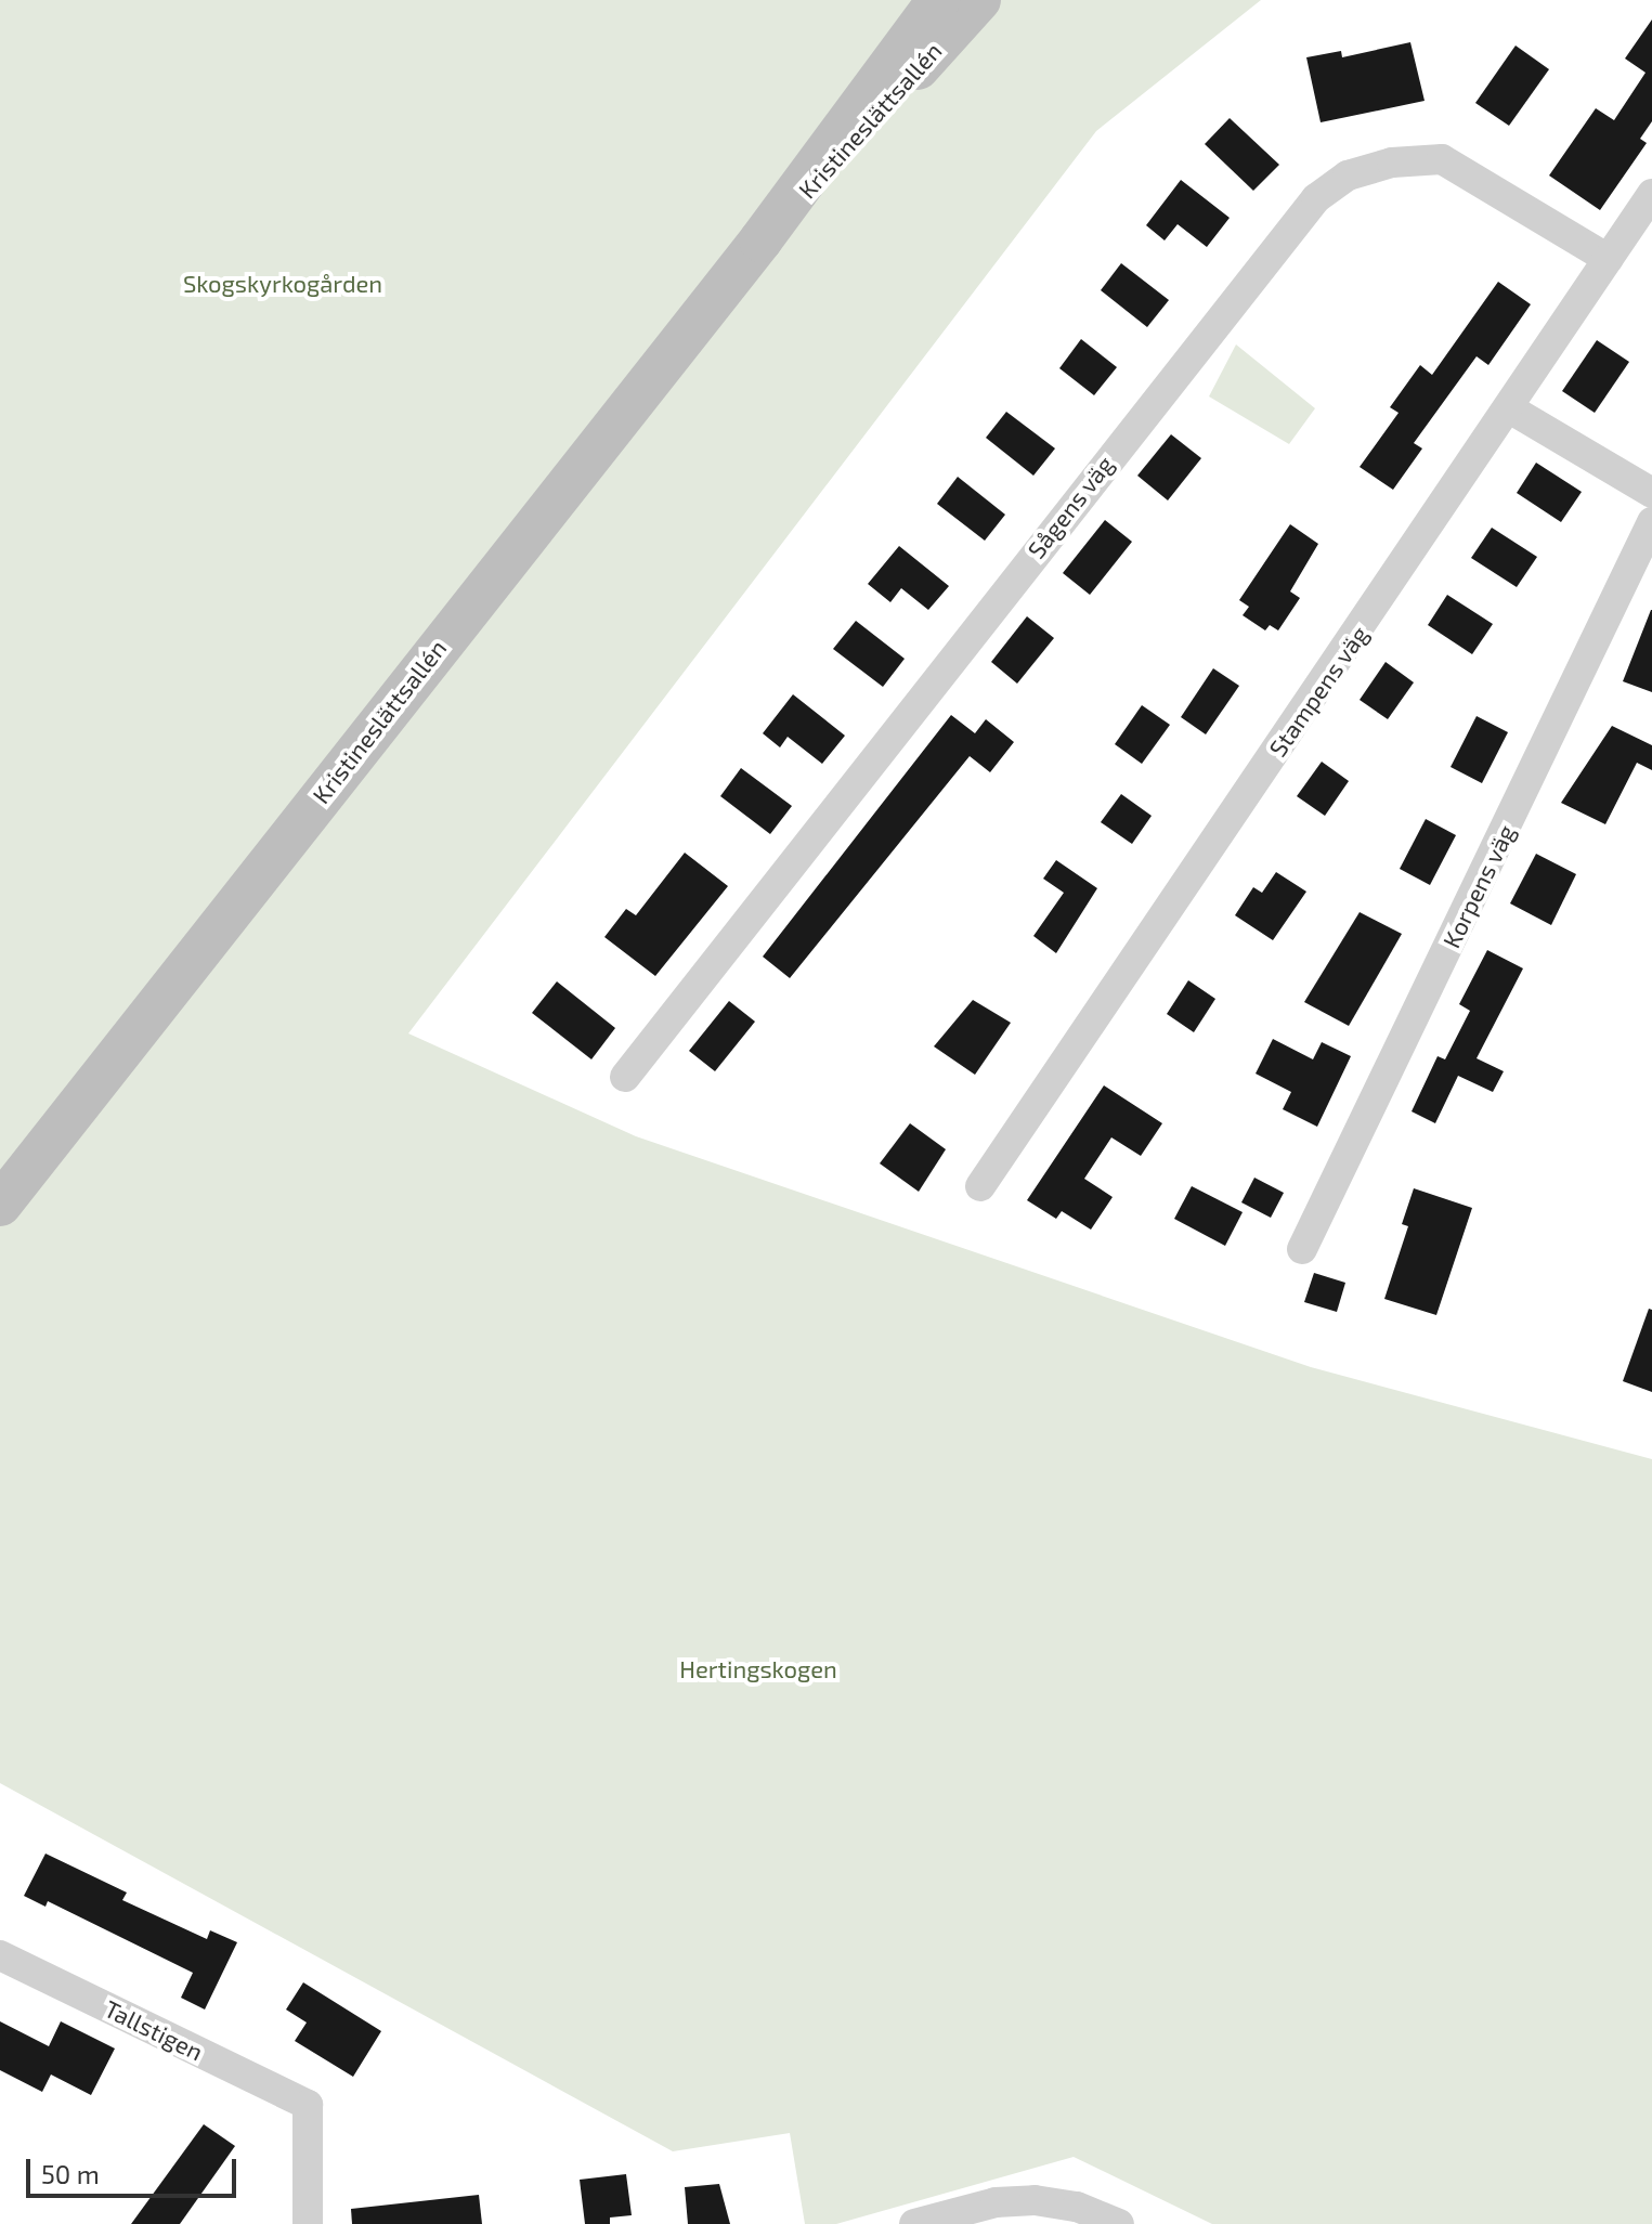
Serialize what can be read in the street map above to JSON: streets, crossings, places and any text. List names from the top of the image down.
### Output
{
  "streets": {
    "street": [
      "Kristineslättsallén",
      "Sågens väg",
      "Stampens väg",
      "Korpens väg",
      "Tallstigen"
    ]
  },
  "crossings": [
    ["Sågens väg", "Stampens väg"]
  ],
  "parks": ["Skogskyrkogården", "Hertingskogen"],
  "scale_bar": "50 m"
}
